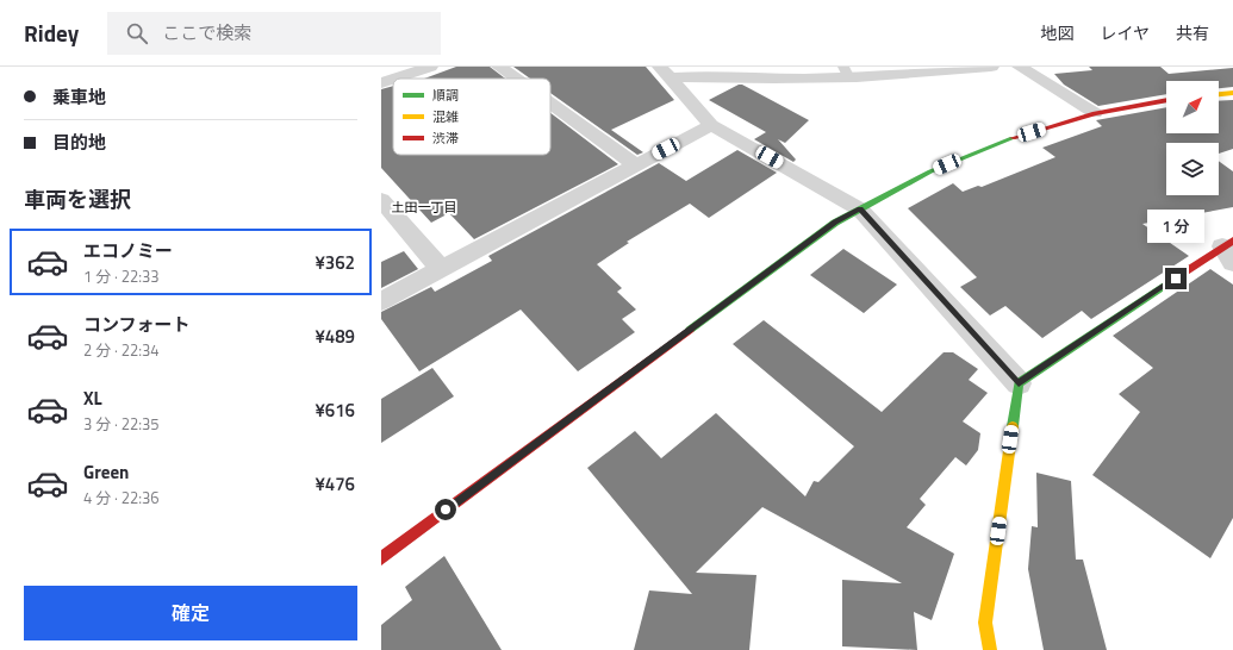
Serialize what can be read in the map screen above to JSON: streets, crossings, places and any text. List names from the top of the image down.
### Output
{
  "districts": ["土田一丁目"],
  "legend": ["順調", "混雑", "渋滞"],
  "north": "top right",
  "page": {
    "header": "Ridey",
    "search": "ここで検索",
    "nav": ["地図", "レイヤ", "共有"],
    "banner": ["乗車地", "目的地"],
    "heading": "車両を選択",
    "bubble": "1 分",
    "list": [
      {
        "name": "エコノミー",
        "note": "1 分 · 22:33",
        "value": "¥362"
      },
      {
        "name": "コンフォート",
        "note": "2 分 · 22:34",
        "value": "¥489"
      },
      {
        "name": "XL",
        "note": "3 分 · 22:35",
        "value": "¥616"
      },
      {
        "name": "Green",
        "note": "4 分 · 22:36",
        "value": "¥476"
      }
    ],
    "buttons": "確定"
  }
}
